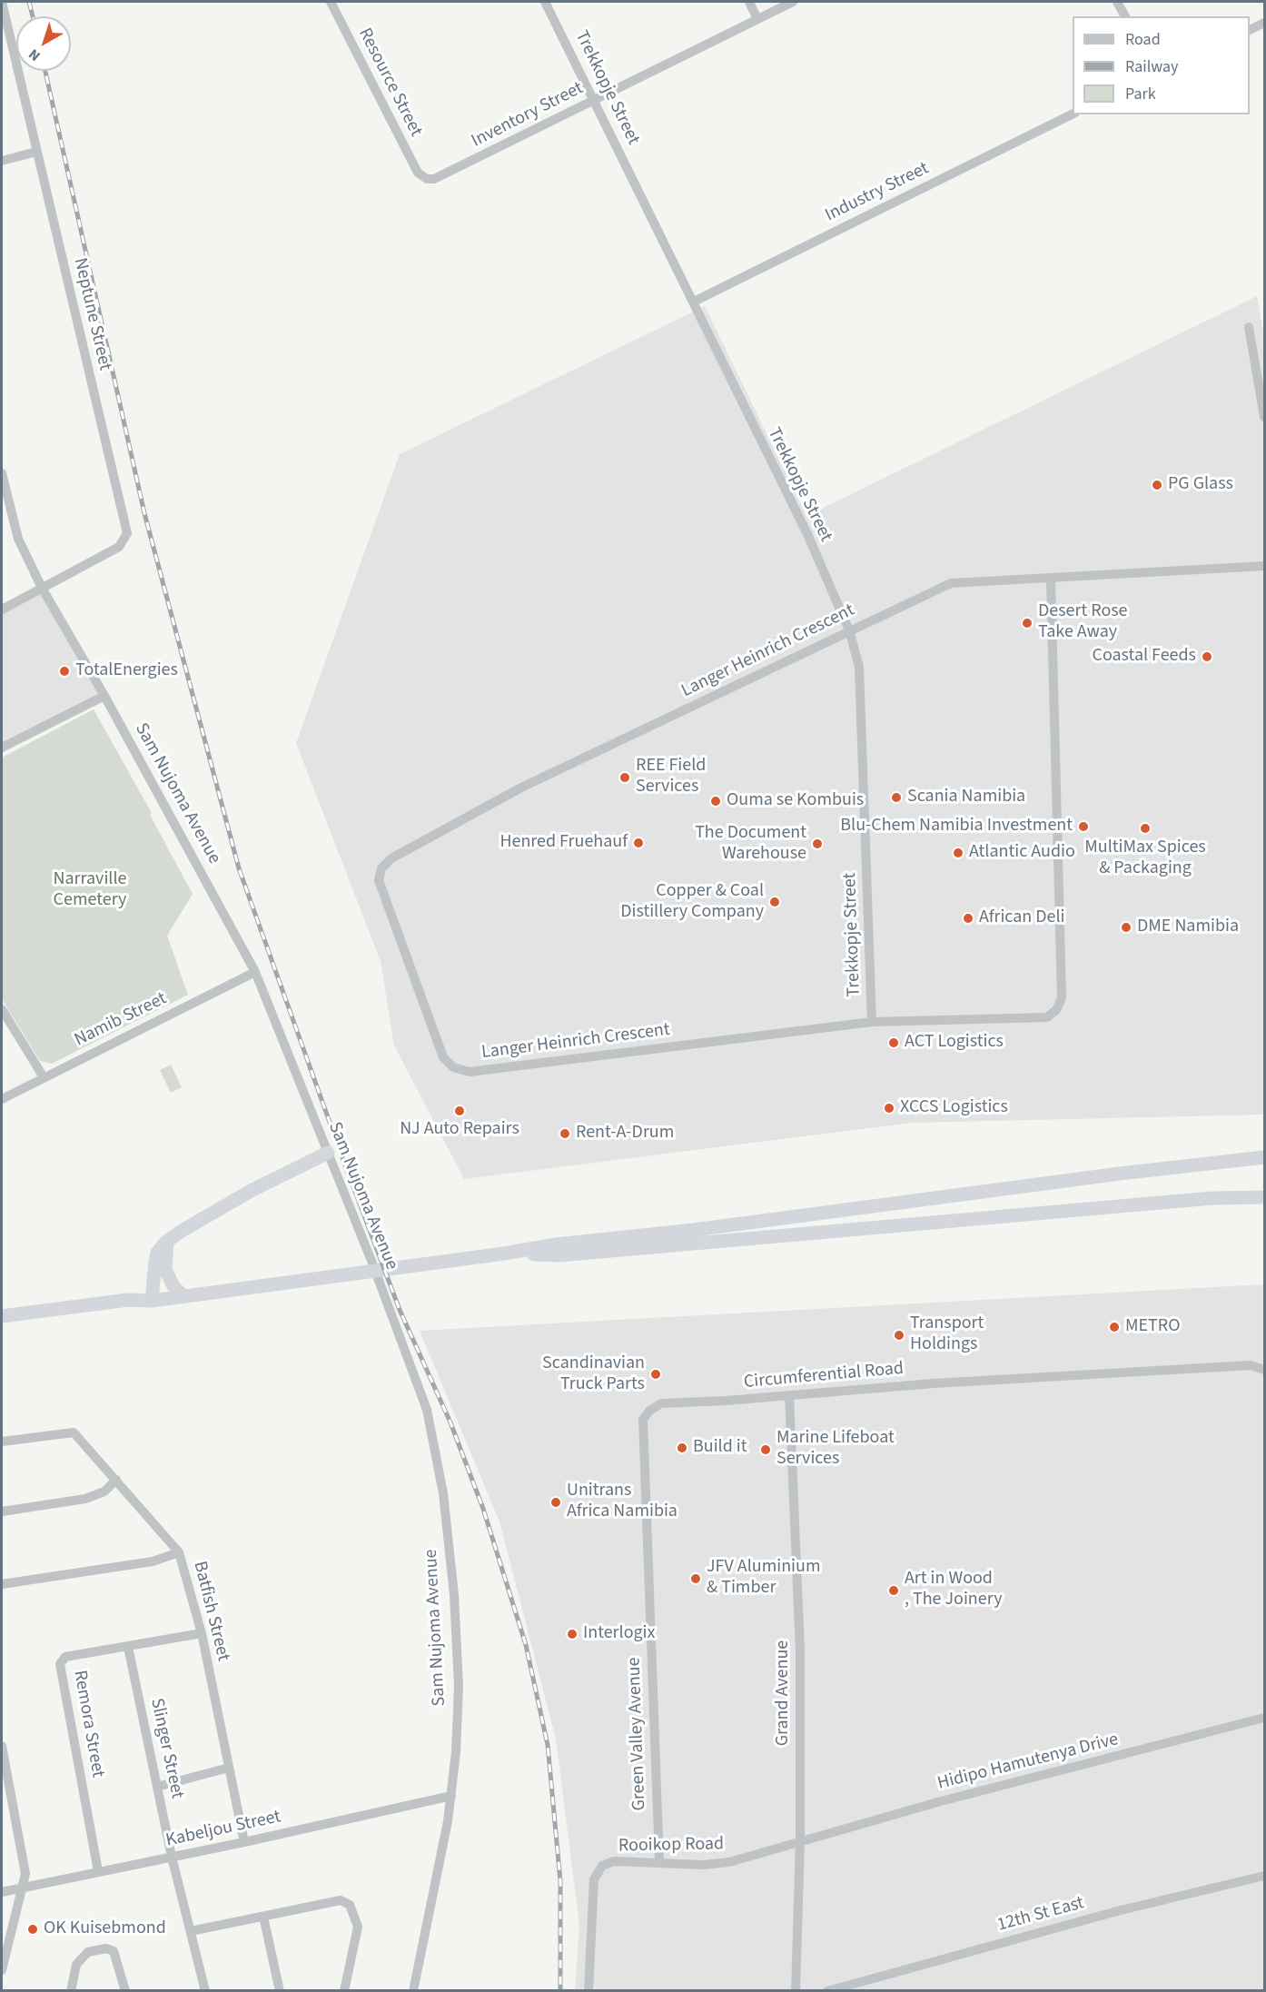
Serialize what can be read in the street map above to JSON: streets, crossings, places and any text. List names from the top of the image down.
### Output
{
  "streets": {
    "street": [
      "Resource Street",
      "Trekkopje Street",
      "Inventory Street",
      "Industry Street",
      "Neptune Street",
      "Langer Heinrich Crescent",
      "Sam Nujoma Avenue",
      "Namib Street",
      "Circumferential Road",
      "Batfish Street",
      "Grand Avenue",
      "Remora Street",
      "Green Valley Avenue",
      "Slinger Street",
      "Hidipo Hamutenya Drive",
      "Kabeljou Street",
      "Rooikop Road",
      "12th St East"
    ]
  },
  "crossings": [
    ["Resource Street", "Inventory Street"],
    ["Trekkopje Street", "Inventory Street"],
    ["Trekkopje Street", "Industry Street"],
    ["Trekkopje Street", "Langer Heinrich Crescent"],
    ["Neptune Street", "Sam Nujoma Avenue"],
    ["Sam Nujoma Avenue", "Namib Street"],
    ["Sam Nujoma Avenue", "Kabeljou Street"],
    ["Circumferential Road", "Grand Avenue"],
    ["Circumferential Road", "Green Valley Avenue"],
    ["Batfish Street", "Remora Street"],
    ["Batfish Street", "Kabeljou Street"],
    ["Grand Avenue", "Hidipo Hamutenya Drive"],
    ["Grand Avenue", "Rooikop Road"],
    ["Remora Street", "Slinger Street"],
    ["Remora Street", "Kabeljou Street"],
    ["Green Valley Avenue", "Rooikop Road"],
    ["Slinger Street", "Kabeljou Street"],
    ["Hidipo Hamutenya Drive", "Rooikop Road"]
  ],
  "parks": ["Narraville Cemetery"],
  "places": [
    "PG Glass",
    "Desert Rose Take Away",
    "Coastal Feeds",
    "TotalEnergies",
    "REE Field Services",
    "Scania Namibia",
    "Ouma se Kombuis",
    "Blu-Chem Namibia Investment",
    "MultiMax Spices & Packaging",
    "Henred Fruehauf",
    "The Document Warehouse",
    "Atlantic Audio",
    "Copper & Coal Distillery Company",
    "African Deli",
    "DME Namibia",
    "ACT Logistics",
    "XCCS Logistics",
    "NJ Auto Repairs",
    "Rent-A-Drum",
    "METRO",
    "Transport Holdings",
    "Scandinavian Truck Parts",
    "Build it",
    "Marine Lifeboat Services",
    "Unitrans Africa Namibia",
    "JFV Aluminium & Timber",
    "Art in Wood , The Joinery",
    "Interlogix",
    "OK Kuisebmond"
  ],
  "legend": ["Road", "Railway", "Park"],
  "north": "bottom left"
}
